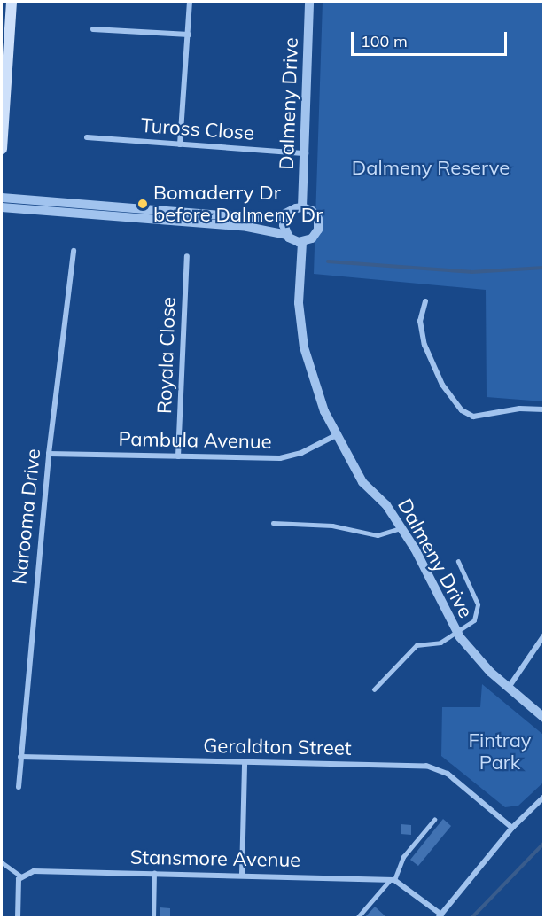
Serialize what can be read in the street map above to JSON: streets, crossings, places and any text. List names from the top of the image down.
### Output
{
  "streets": {
    "street": [
      "Dalmeny Drive",
      "Tuross Close",
      "Royala Close",
      "Pambula Avenue",
      "Narooma Drive",
      "Geraldton Street",
      "Stansmore Avenue"
    ]
  },
  "crossings": [
    ["Dalmeny Drive", "Tuross Close"],
    ["Dalmeny Drive", "Pambula Avenue"],
    ["Royala Close", "Pambula Avenue"],
    ["Pambula Avenue", "Narooma Drive"],
    ["Narooma Drive", "Geraldton Street"]
  ],
  "parks": ["Dalmeny Reserve", "Fintray Park"],
  "places": ["Bomaderry Dr before Dalmeny Dr"],
  "scale_bar": "100 m"
}
